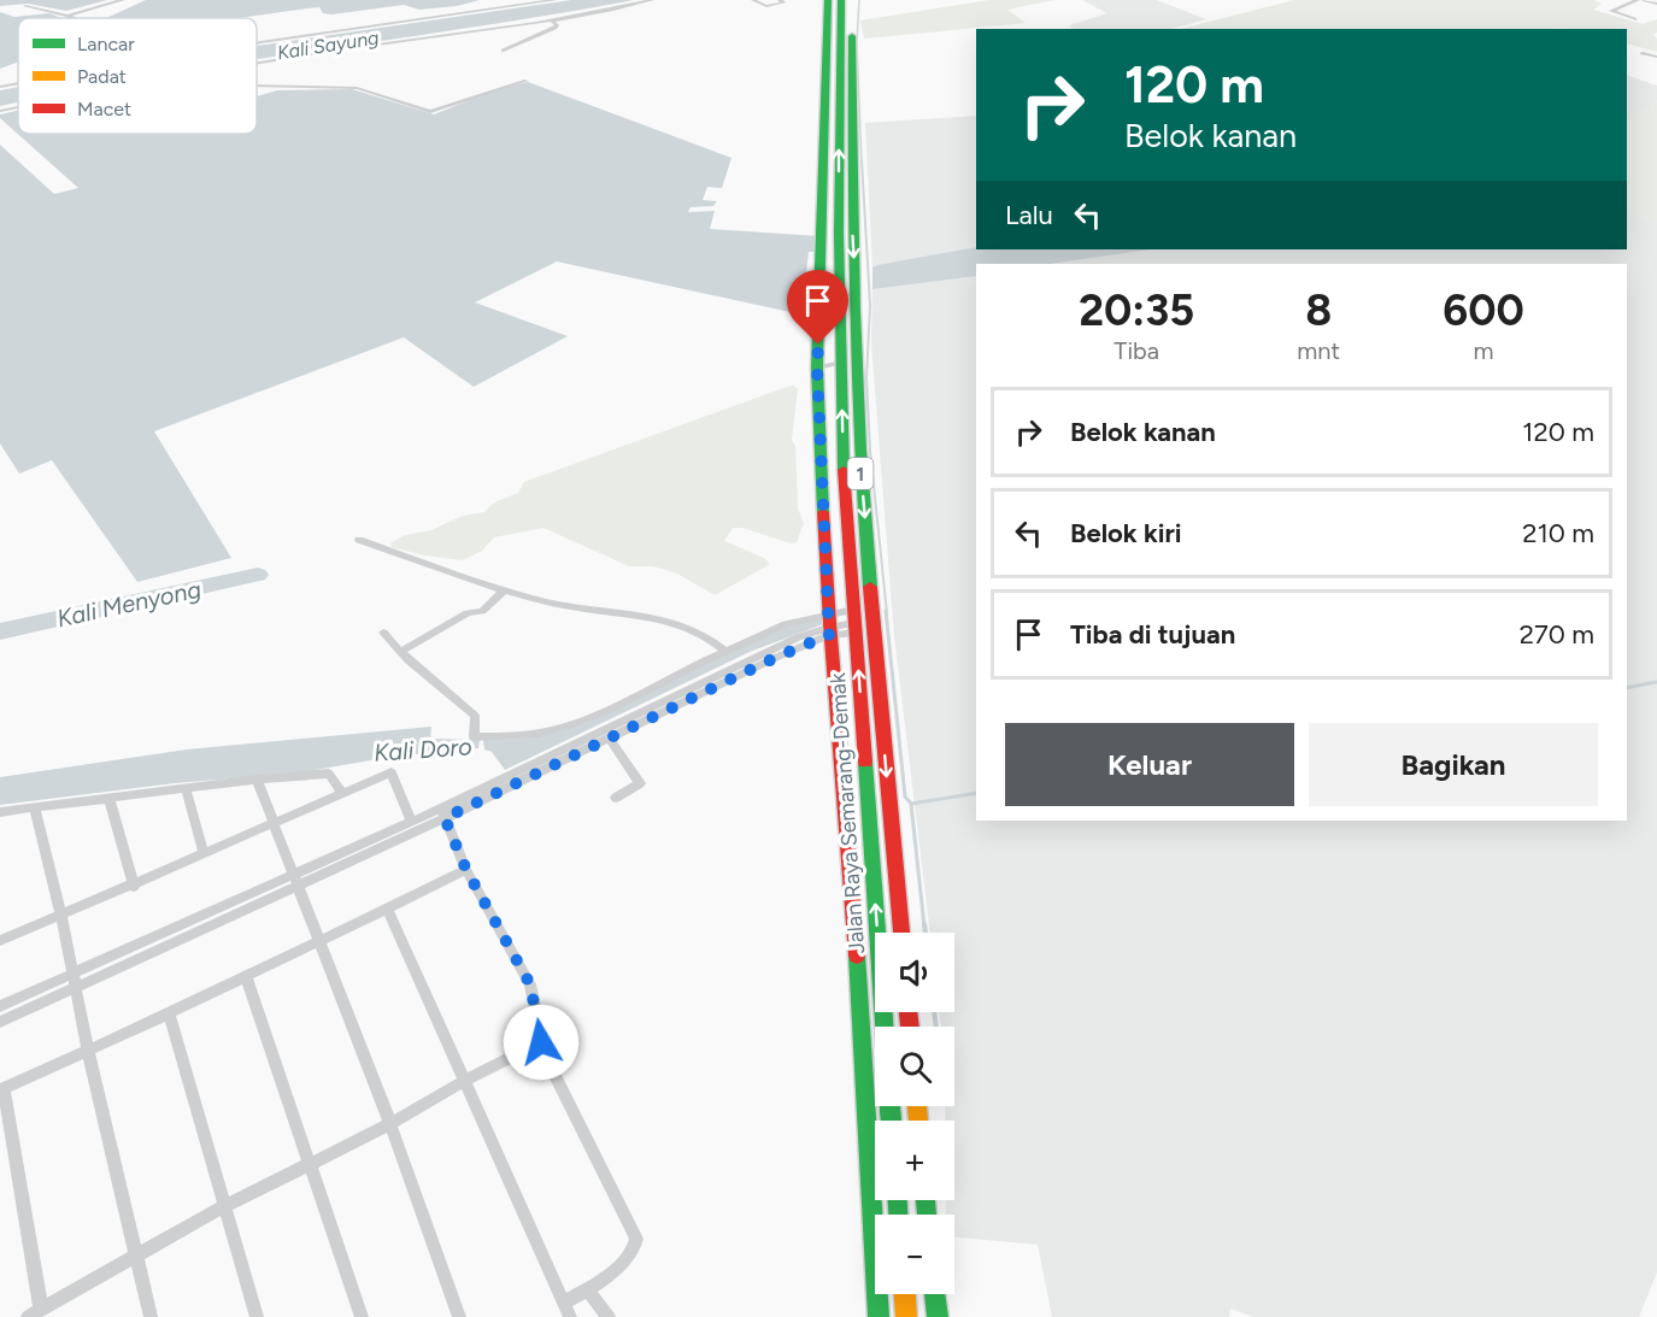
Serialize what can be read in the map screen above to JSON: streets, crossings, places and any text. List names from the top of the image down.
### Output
{
  "streets": {
    "main road": ["1", "Jalan Raya Semarang-Demak"]
  },
  "water": ["Kali Sayung", "Kali Menyong", "Kali Doro"],
  "legend": ["Lancar", "Padat", "Macet"],
  "page": {
    "turn": ["120 m", "Belok kanan"],
    "then": "Lalu",
    "eta": [
      "20:35",
      "Tiba",
      "8",
      "mnt",
      "600",
      "m"
    ],
    "list": [
      {
        "name": "Belok kanan",
        "value": "120 m"
      },
      {
        "name": "Belok kiri",
        "value": "210 m"
      },
      {
        "name": "Tiba di tujuan",
        "value": "270 m"
      }
    ],
    "buttons": ["Keluar", "Bagikan"],
    "map_buttons": ["+", "−"]
  }
}
